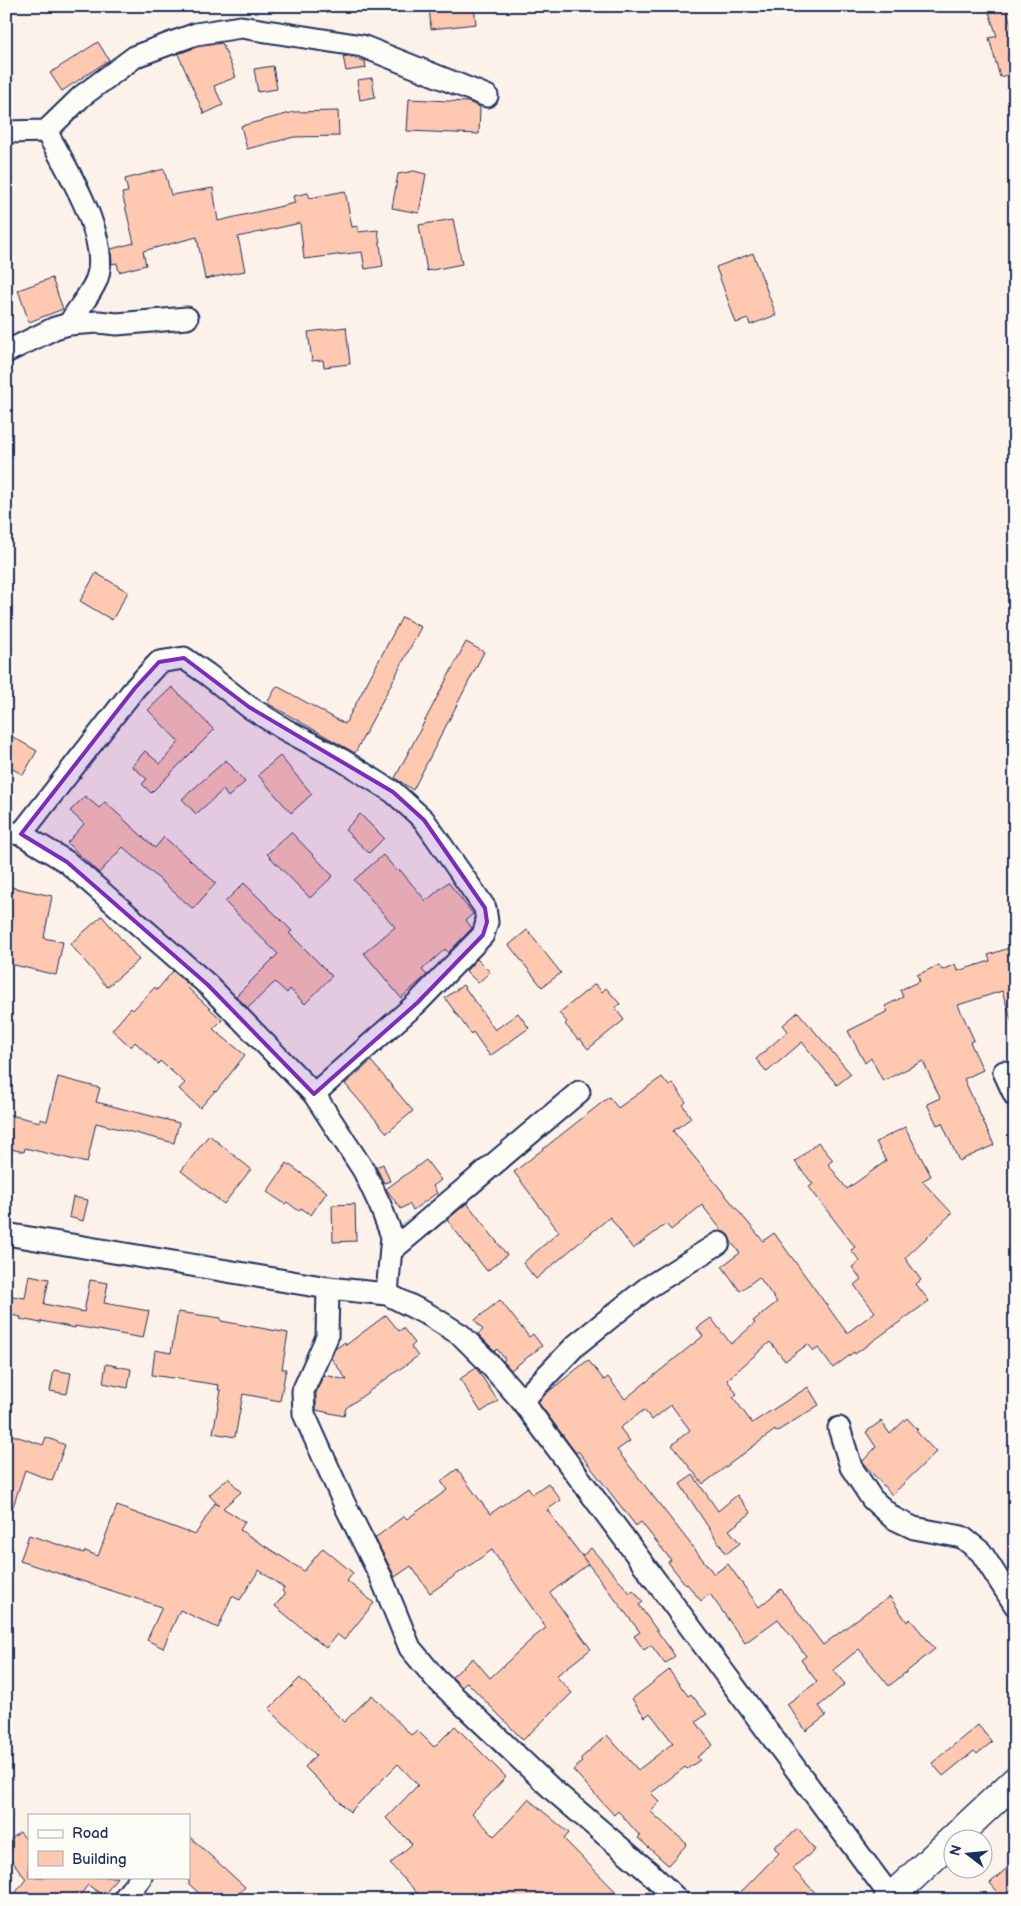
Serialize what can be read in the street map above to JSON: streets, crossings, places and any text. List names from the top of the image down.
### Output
{
  "legend": ["Road", "Building"],
  "north": "left"
}
